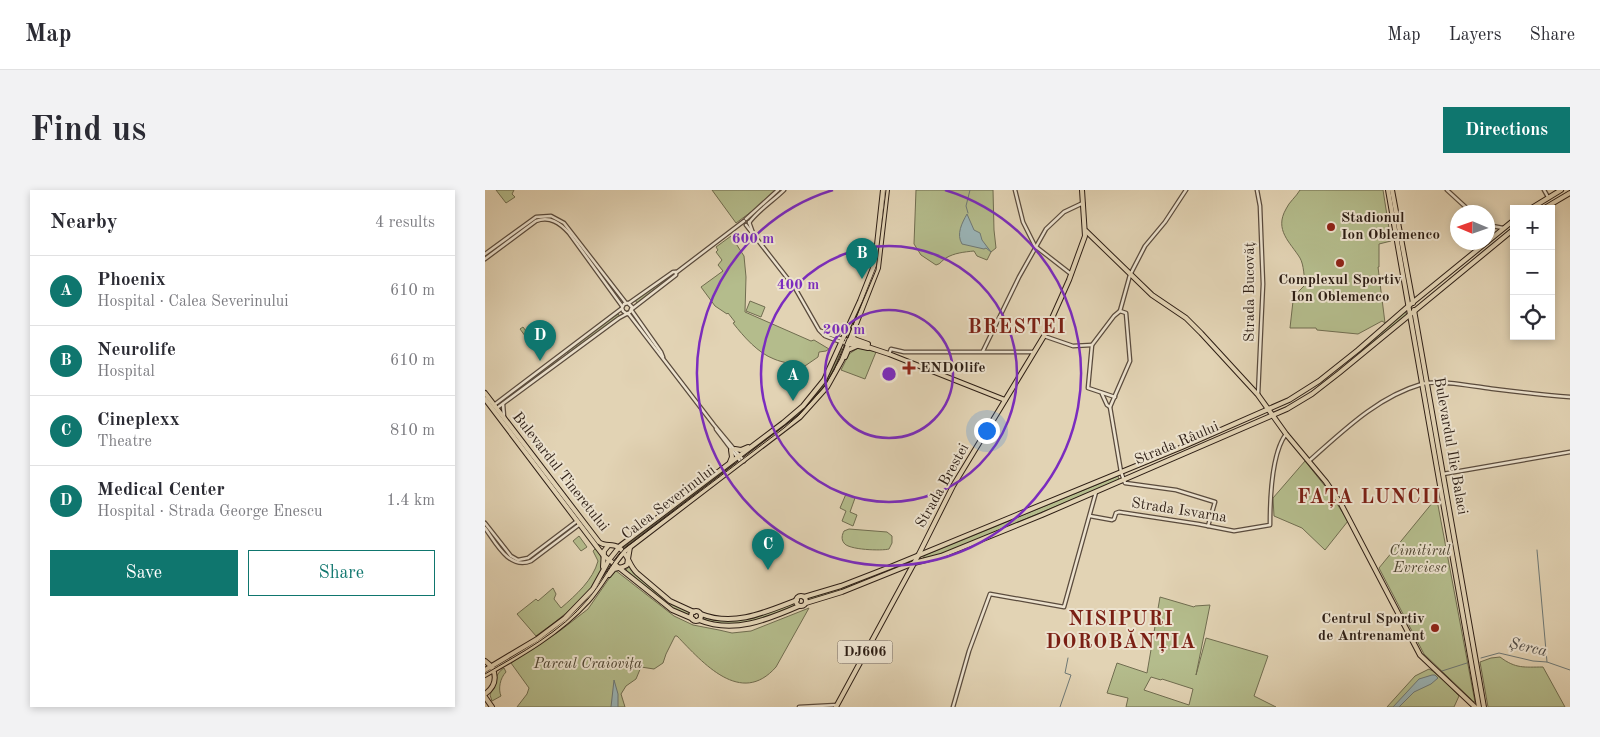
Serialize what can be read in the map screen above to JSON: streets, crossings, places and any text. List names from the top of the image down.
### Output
{
  "streets": {
    "main road": [
      "Strada Râului",
      "Bulevardul Ilie Balaci",
      "Bulevardul Tineretului",
      "Strada Brestei",
      "Calea Severinului",
      "DJ606"
    ],
    "street": ["Strada Bucovăț", "Strada Isvarna"]
  },
  "crossings": [
    ["Strada Râului", "Bulevardul Ilie Balaci"],
    ["Strada Râului", "Bulevardul Tineretului"],
    ["Strada Râului", "Strada Brestei"],
    ["Strada Râului", "Calea Severinului"],
    ["Bulevardul Tineretului", "Calea Severinului"]
  ],
  "districts": ["BRESTEI", "FAȚA LUNCII", "NISIPURI DOROBĂNȚIA"],
  "water": ["Șerca"],
  "parks": ["Cimitirul Evreiesc", "Parcul Craiovița"],
  "places": {
    "other": ["Stadionul Ion Oblemenco", "Complexul Sportiv Ion Oblemenco", "Centrul Sportiv de Antrenament"],
    "health": ["ENDOlife"]
  },
  "north": "left",
  "page": {
    "header": "Map",
    "nav": ["Map", "Layers", "Share"],
    "buttons": [
      "Directions",
      ["Save", "Share"]
    ],
    "title": "Find us",
    "heading": ["Nearby", "4 results"],
    "map_buttons": ["+", "−"],
    "pins": [
      "B",
      "D",
      "A",
      "C"
    ],
    "list": [
      {
        "mark": "A",
        "name": "Phoenix",
        "note": "Hospital · Calea Severinului",
        "value": "610 m"
      },
      {
        "mark": "B",
        "name": "Neurolife",
        "note": "Hospital",
        "value": "610 m"
      },
      {
        "mark": "C",
        "name": "Cineplexx",
        "note": "Theatre",
        "value": "810 m"
      },
      {
        "mark": "D",
        "name": "Medical Center",
        "note": "Hospital · Strada George Enescu",
        "value": "1.4 km"
      }
    ]
  },
  "rings": ["600 m", "400 m", "200 m"]
}
